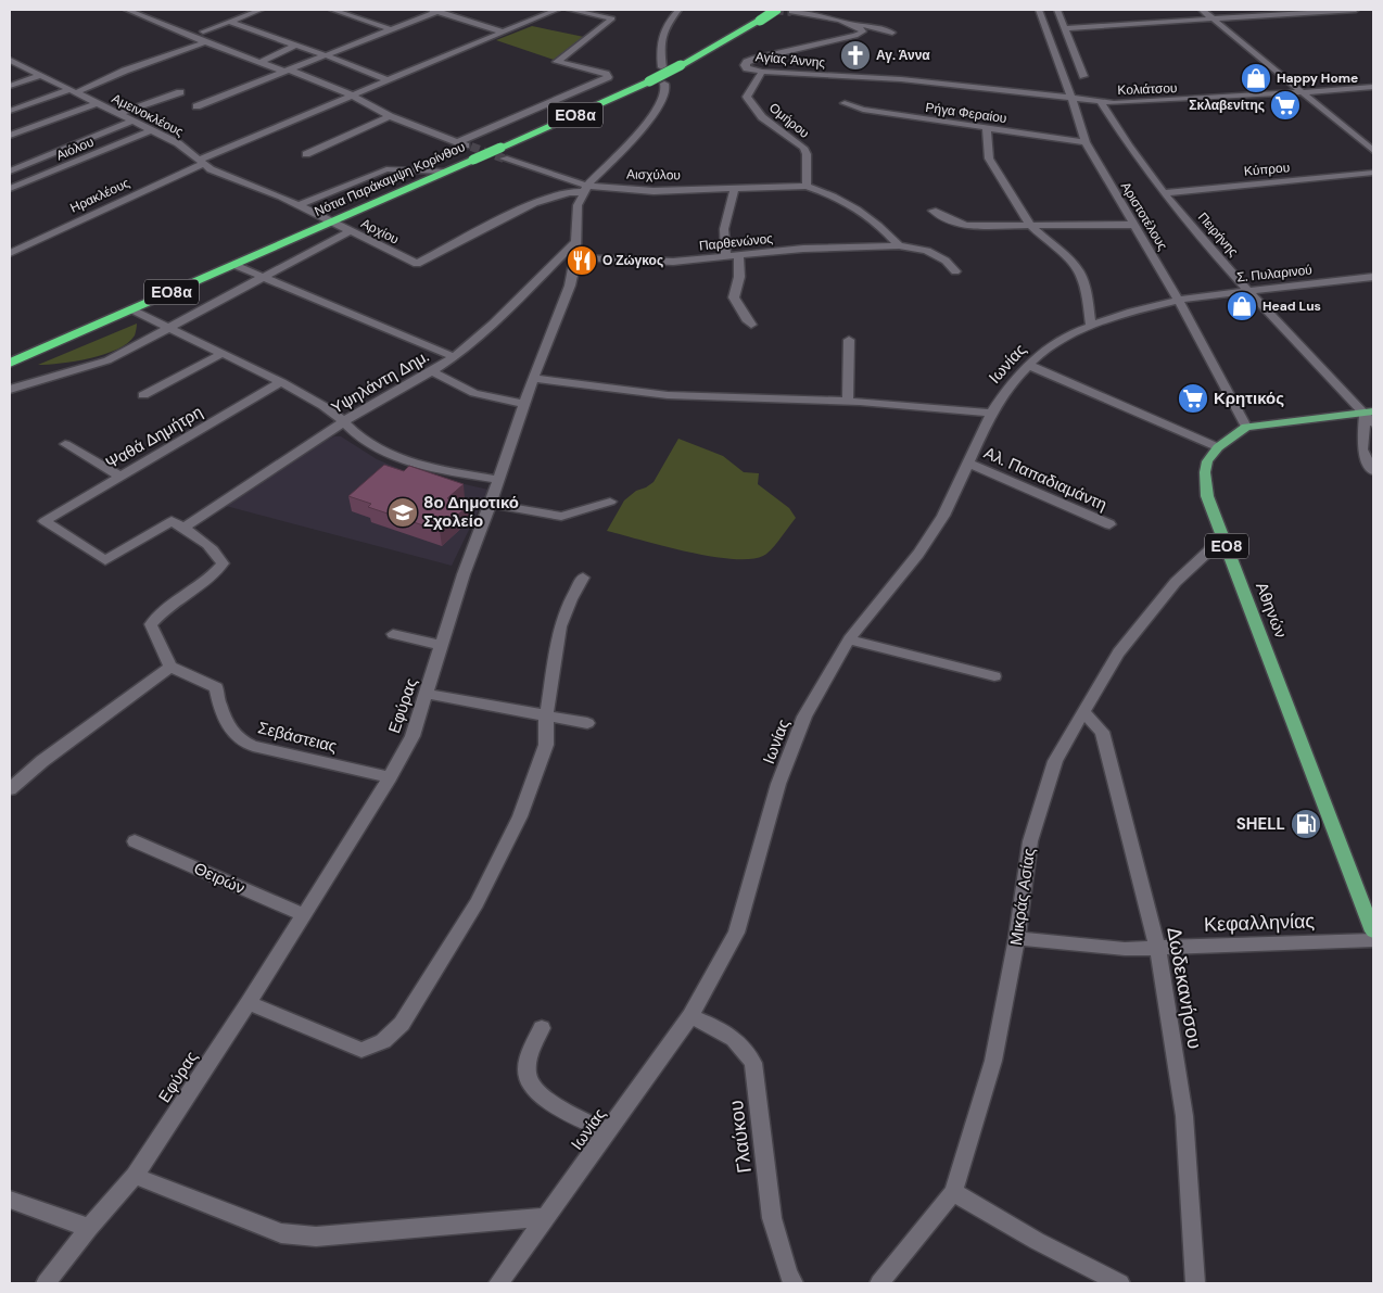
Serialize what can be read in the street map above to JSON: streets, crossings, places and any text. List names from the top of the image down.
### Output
{
  "streets": {
    "highway": ["ΕΟ8α", "Νότια Παράκαμψη Κορίνθου"],
    "main road": ["ΕΟ8", "Αθηνών"],
    "street": [
      "Αγίας Άννης",
      "Κολιάτσου",
      "Ρήγα Φεραίου",
      "Αμεινοκλέους",
      "Ομήρου",
      "Αιόλου",
      "Κύπρου",
      "Αισχύλου",
      "Ηρακλέους",
      "Αριστοτέλους",
      "Αρχίου",
      "Πειρήνης",
      "Παρθενώνος",
      "Σ. Πυλαρινού",
      "Ιωνίας",
      "Υψηλάντη Δημ.",
      "Ψαθά Δημήτρη",
      "Αλ. Παπαδιαμάντη",
      "Εφύρας",
      "Σεβάστειας",
      "Θειρών",
      "Μικράς Ασίας",
      "Κεφαλληνίας",
      "Δωδεκανήσου",
      "Γλαύκου"
    ]
  },
  "crossings": [
    ["Αγίας Άννης", "Κολιάτσου"],
    ["Αγίας Άννης", "Ομήρου"],
    ["Αγίας Άννης", "Αριστοτέλους"],
    ["Αγίας Άννης", "Πειρήνης"],
    ["Κολιάτσου", "Πειρήνης"],
    ["Ρήγα Φεραίου", "Αριστοτέλους"],
    ["Αμεινοκλέους", "Αιόλου"],
    ["Αμεινοκλέους", "Νότια Παράκαμψη Κορίνθου"],
    ["Αμεινοκλέους", "Ηρακλέους"],
    ["Αμεινοκλέους", "Αρχίου"],
    ["Ομήρου", "Αισχύλου"],
    ["Κύπρου", "Πειρήνης"],
    ["Αισχύλου", "Νότια Παράκαμψη Κορίνθου"],
    ["Αισχύλου", "Αρχίου"],
    ["Αισχύλου", "Εφύρας"],
    ["Νότια Παράκαμψη Κορίνθου", "Αρχίου"],
    ["Αριστοτέλους", "Σ. Πυλαρινού"],
    ["Αριστοτέλους", "Ιωνίας"],
    ["Αριστοτέλους", "Αθηνών"],
    ["Αρχίου", "Εφύρας"],
    ["Πειρήνης", "Σ. Πυλαρινού"],
    ["Πειρήνης", "Αθηνών"],
    ["Παρθενώνος", "Εφύρας"],
    ["Σ. Πυλαρινού", "Ιωνίας"],
    ["Ιωνίας", "Αλ. Παπαδιαμάντη"],
    ["Ιωνίας", "Γλαύκου"],
    ["Υψηλάντη Δημ.", "Ψαθά Δημήτρη"],
    ["Υψηλάντη Δημ.", "Εφύρας"],
    ["Αθηνών", "Μικράς Ασίας"],
    ["Εφύρας", "Σεβάστειας"],
    ["Εφύρας", "Θειρών"],
    ["Μικράς Ασίας", "Κεφαλληνίας"],
    ["Μικράς Ασίας", "Δωδεκανήσου"],
    ["Κεφαλληνίας", "Δωδεκανήσου"]
  ],
  "places": {
    "church": ["Αγ. Άννα"],
    "shop": ["Happy Home", "Head Lus"],
    "supermarket": ["Σκλαβενίτης", "Κρητικός"],
    "restaurant": ["Ο Ζώγκος"],
    "school or university": ["8ο Δημοτικό Σχολείο"],
    "fuel station": ["SHELL"]
  }
}
